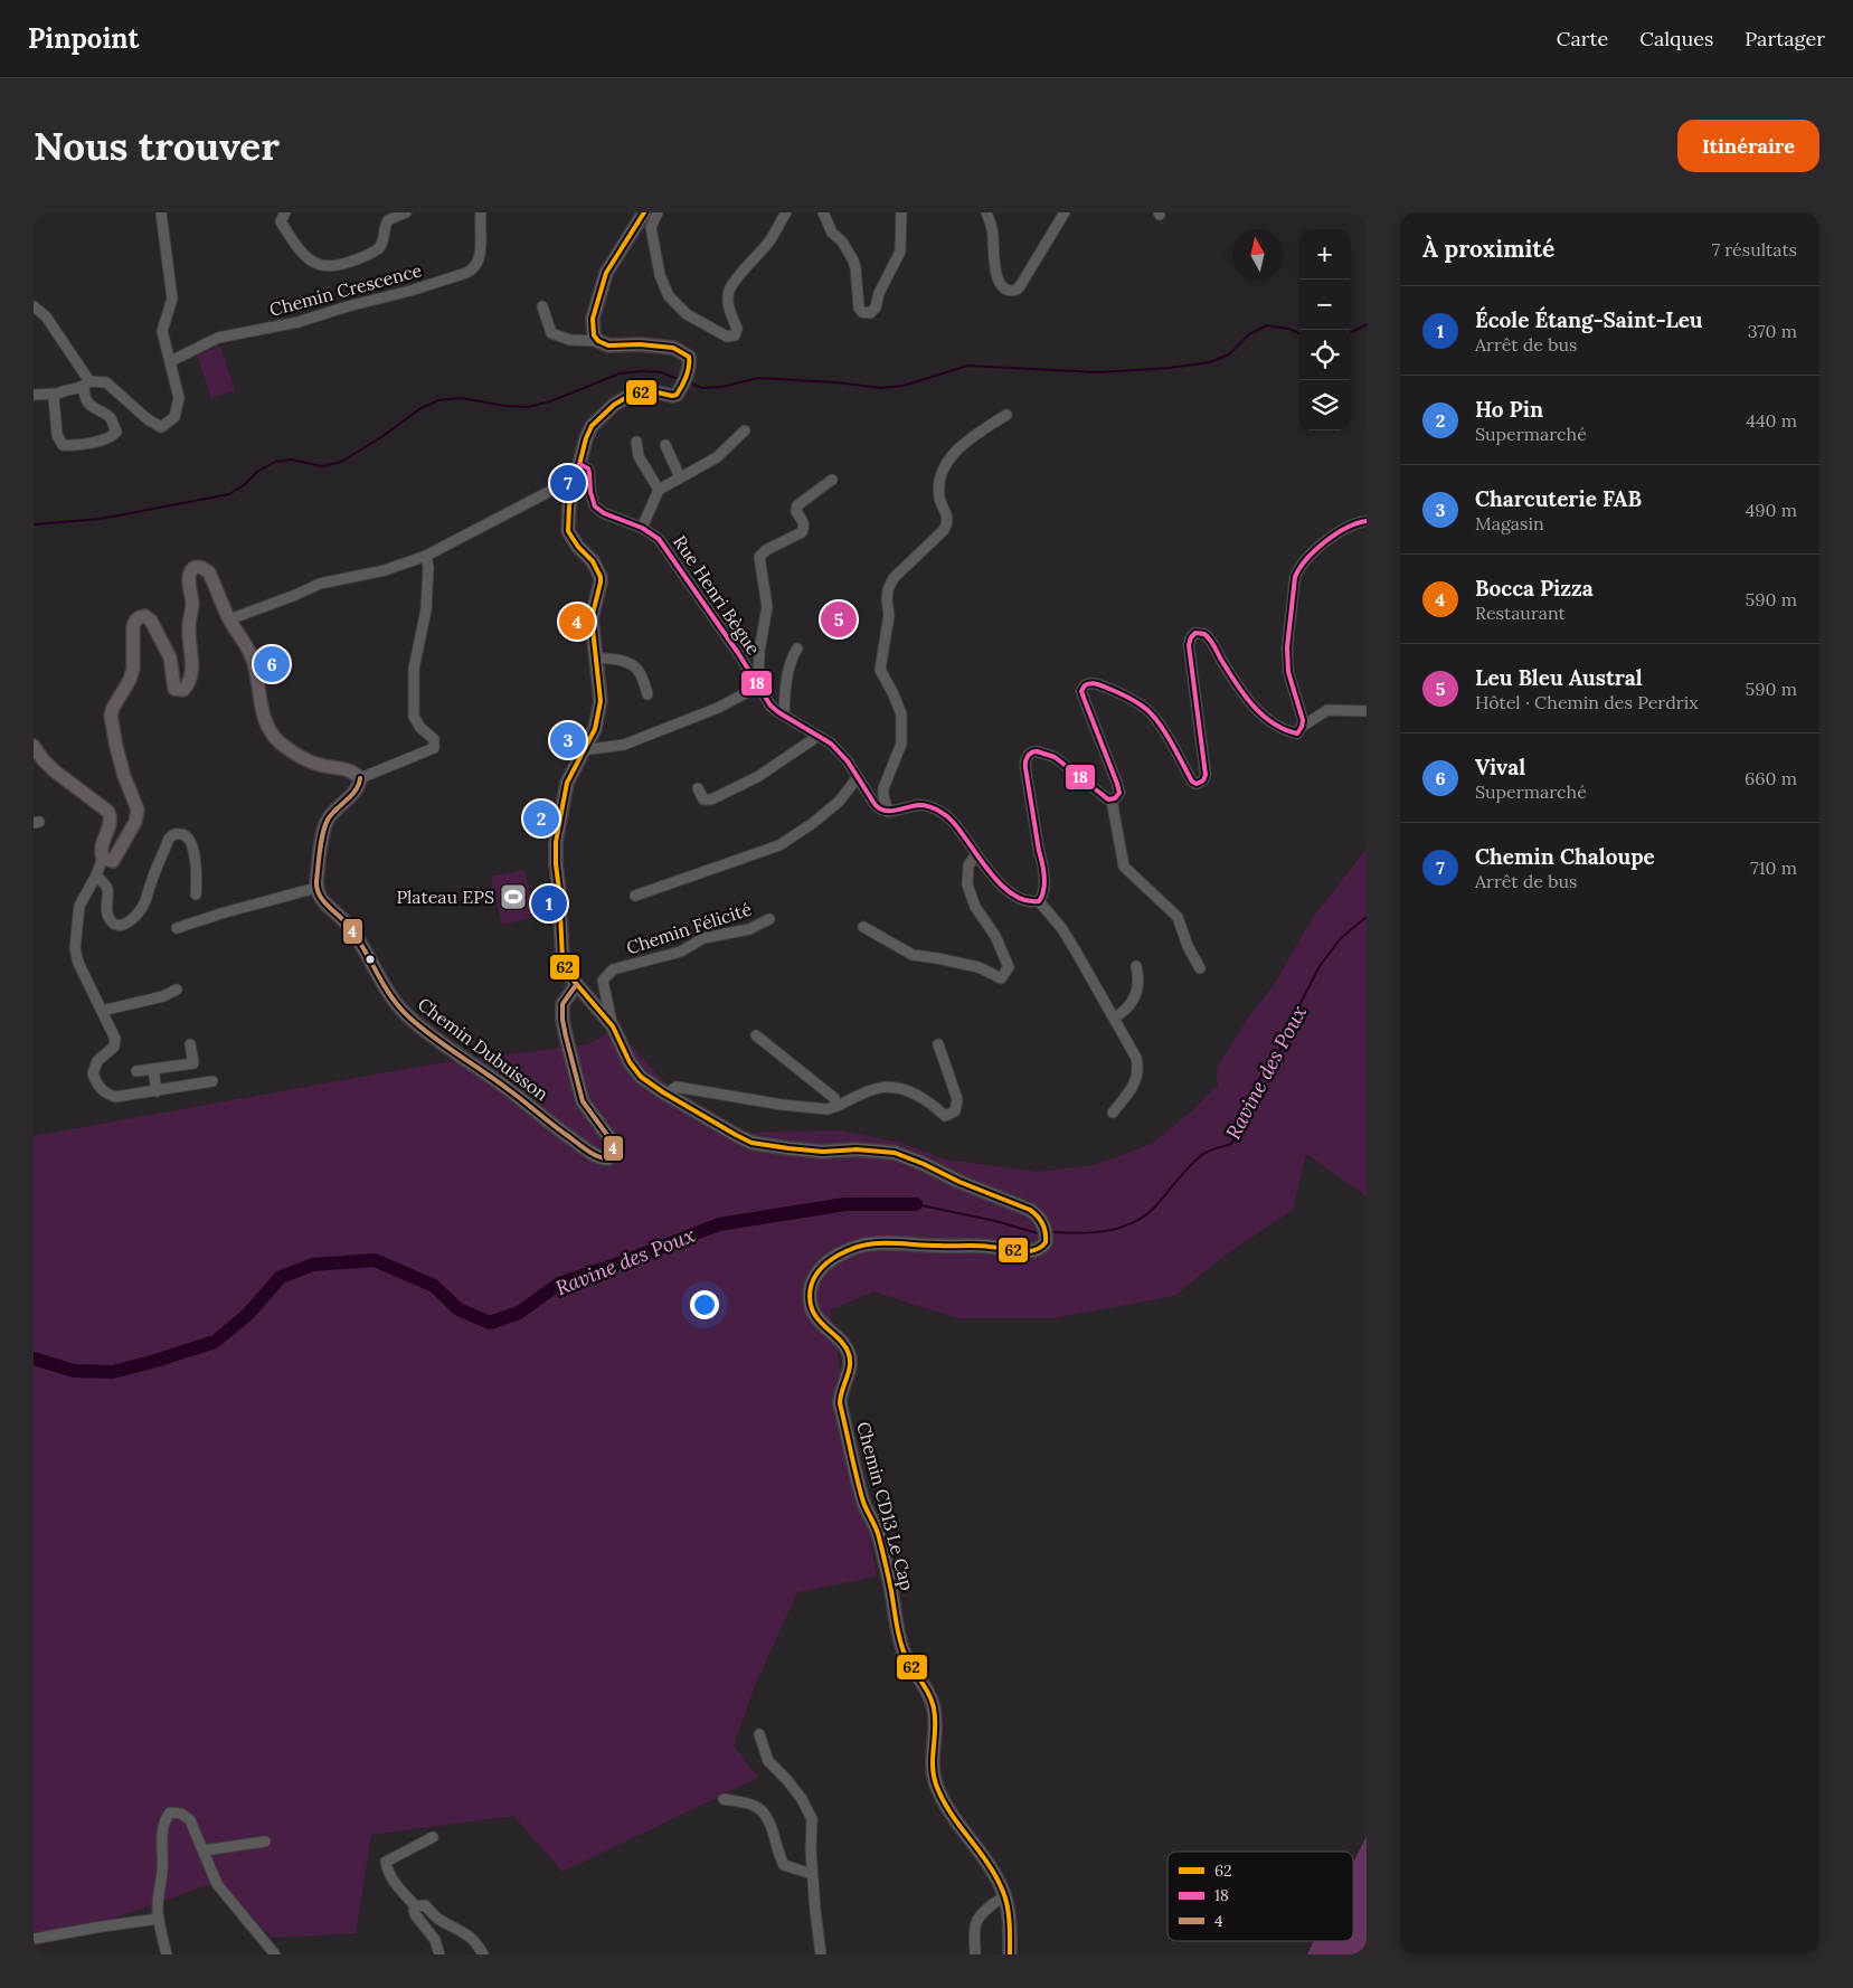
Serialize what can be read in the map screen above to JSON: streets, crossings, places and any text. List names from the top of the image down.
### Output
{
  "streets": {
    "main road": ["Chemin Dubuisson", "Chemin CD13 Le Cap"],
    "street": ["Chemin Crescence", "Rue Henri Bègue", "Chemin Félicité"]
  },
  "water": ["Ravine des Poux"],
  "places": {
    "sports": ["Plateau EPS"]
  },
  "lines": ["transit line 62", "transit line 18", "transit line 4"],
  "legend": ["62", "18", "4"],
  "north": "top",
  "page": {
    "header": "Pinpoint",
    "nav": ["Carte", "Calques", "Partager"],
    "buttons": "Itinéraire",
    "title": "Nous trouver",
    "heading": ["À proximité", "7 résultats"],
    "map_buttons": ["+", "−"],
    "list": [
      {
        "mark": "1",
        "name": "École Étang-Saint-Leu",
        "note": "Arrêt de bus",
        "value": "370 m"
      },
      {
        "mark": "2",
        "name": "Ho Pin",
        "note": "Supermarché",
        "value": "440 m"
      },
      {
        "mark": "3",
        "name": "Charcuterie FAB",
        "note": "Magasin",
        "value": "490 m"
      },
      {
        "mark": "4",
        "name": "Bocca Pizza",
        "note": "Restaurant",
        "value": "590 m"
      },
      {
        "mark": "5",
        "name": "Leu Bleu Austral",
        "note": "Hôtel · Chemin des Perdrix",
        "value": "590 m"
      },
      {
        "mark": "6",
        "name": "Vival",
        "note": "Supermarché",
        "value": "660 m"
      },
      {
        "mark": "7",
        "name": "Chemin Chaloupe",
        "note": "Arrêt de bus",
        "value": "710 m"
      }
    ],
    "pins": [
      "7",
      "5",
      "4",
      "6",
      "3",
      "2",
      "1"
    ]
  }
}
